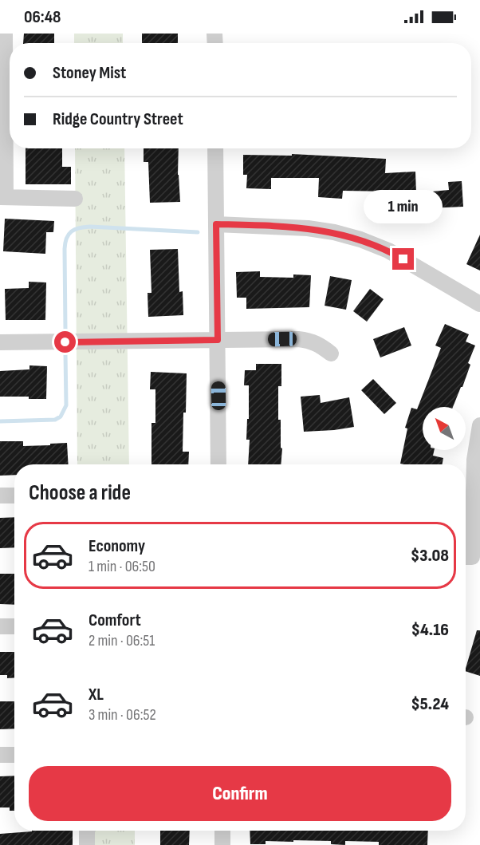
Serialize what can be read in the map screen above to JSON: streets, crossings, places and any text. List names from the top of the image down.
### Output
{
  "north": "top left",
  "page": {
    "status": "06:48",
    "banner": ["Stoney Mist", "Ridge Country Street"],
    "bubble": "1 min",
    "heading": "Choose a ride",
    "list": [
      {
        "name": "Economy",
        "note": "1 min · 06:50",
        "value": "$3.08"
      },
      {
        "name": "Comfort",
        "note": "2 min · 06:51",
        "value": "$4.16"
      },
      {
        "name": "XL",
        "note": "3 min · 06:52",
        "value": "$5.24"
      }
    ],
    "buttons": "Confirm"
  }
}
